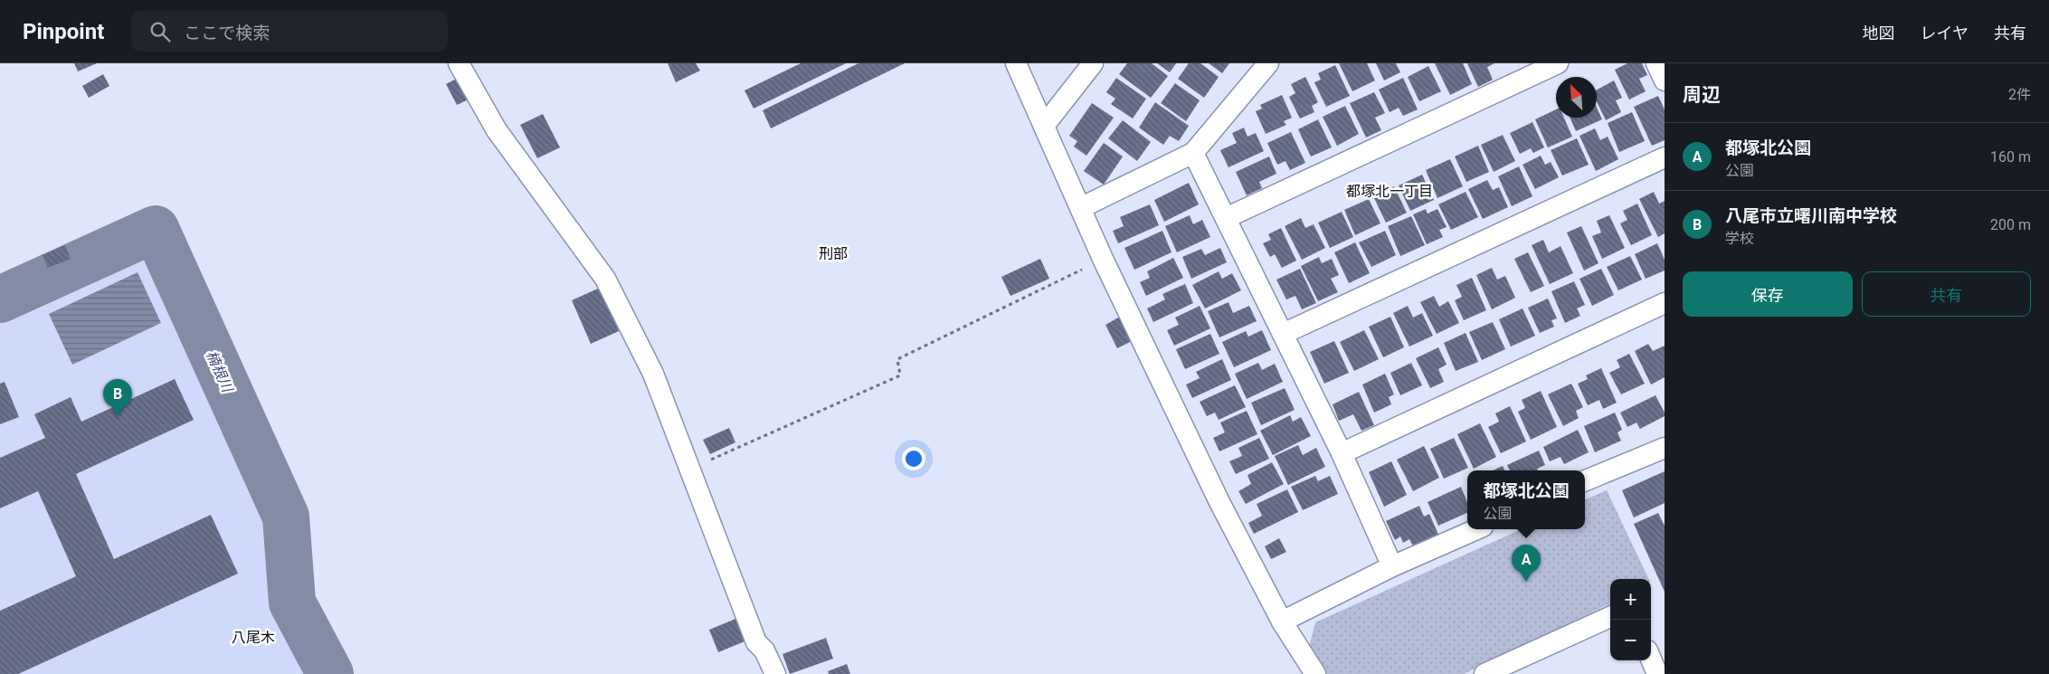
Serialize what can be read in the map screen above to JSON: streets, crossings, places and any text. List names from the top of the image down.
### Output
{
  "districts": ["都塚北一丁目", "刑部", "八尾木"],
  "water": ["楠根川"],
  "north": "top left",
  "page": {
    "header": "Pinpoint",
    "search": "ここで検索",
    "nav": ["地図", "レイヤ", "共有"],
    "heading": ["周辺", "2件"],
    "list": [
      {
        "mark": "A",
        "name": "都塚北公園",
        "note": "公園",
        "value": "160 m"
      },
      {
        "mark": "B",
        "name": "八尾市立曙川南中学校",
        "note": "学校",
        "value": "200 m"
      }
    ],
    "buttons": ["保存", "共有"],
    "pins": ["B", "A"],
    "popup": ["都塚北公園", "公園"],
    "map_buttons": ["+", "−"]
  }
}
